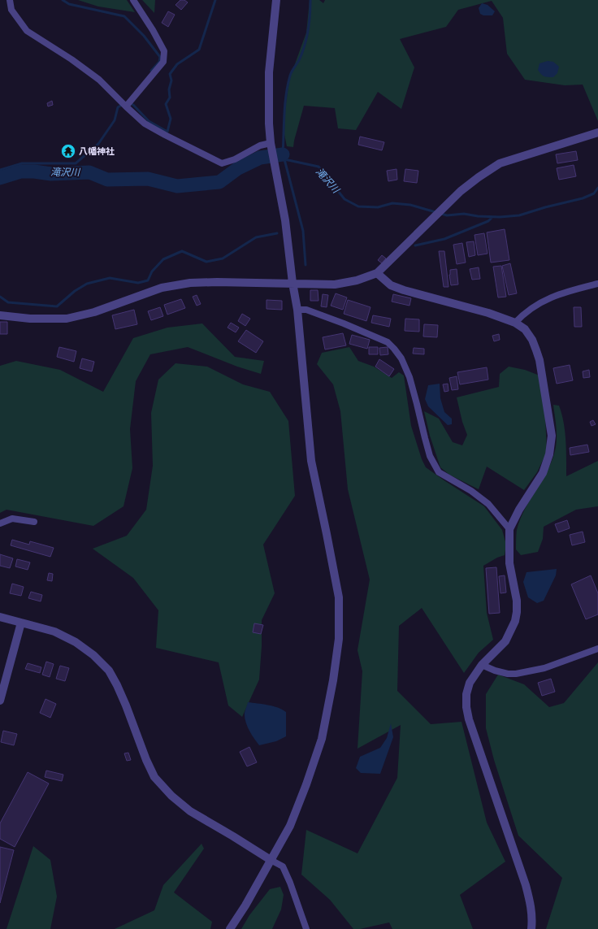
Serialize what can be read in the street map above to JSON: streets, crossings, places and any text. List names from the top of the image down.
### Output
{
  "water": ["滝沢川"],
  "places": {
    "temple": ["八幡神社"]
  }
}
